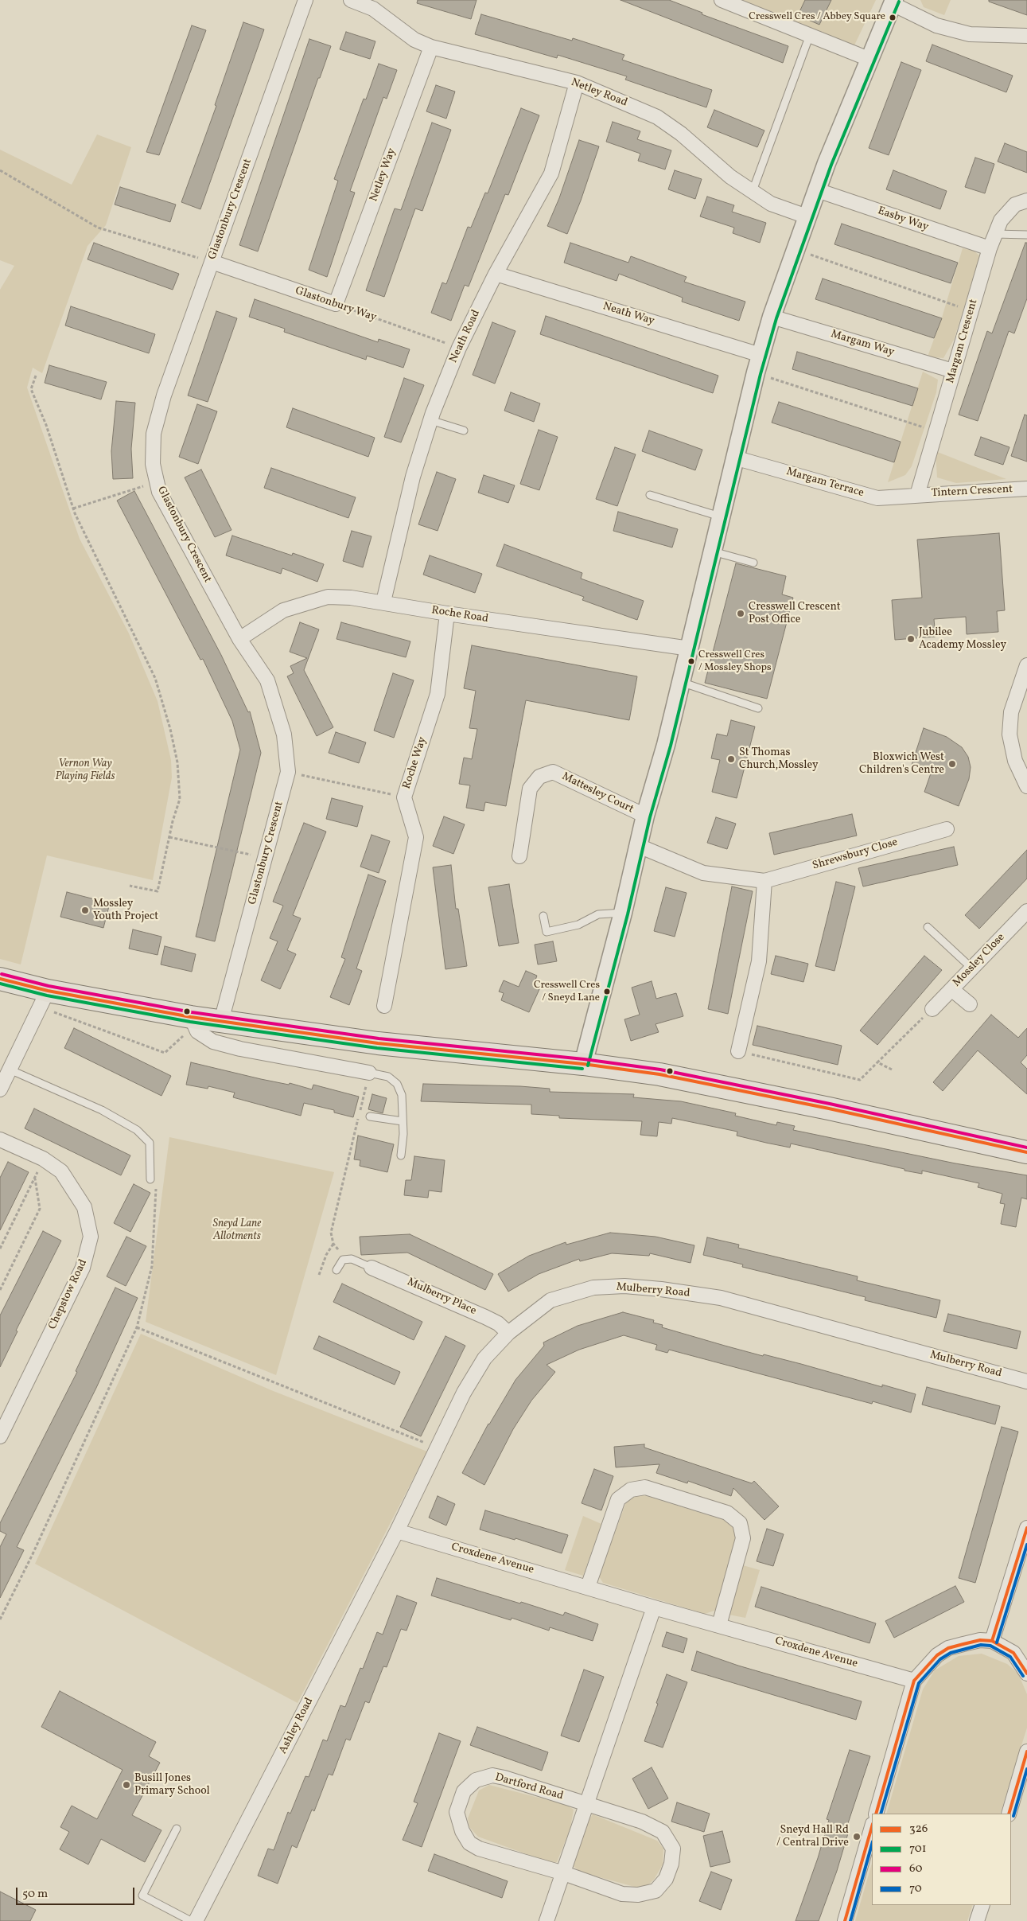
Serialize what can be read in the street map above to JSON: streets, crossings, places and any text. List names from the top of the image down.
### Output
{
  "streets": {
    "street": [
      "Netley Road",
      "Netley Way",
      "Glastonbury Crescent",
      "Easby Way",
      "Glastonbury Way",
      "Neath Way",
      "Neath Road",
      "Margam Crescent",
      "Margam Way",
      "Margam Terrace",
      "Tintern Crescent",
      "Roche Road",
      "Roche Way",
      "Mattesley Court",
      "Shrewsbury Close",
      "Mossley Close",
      "Mulberry Road",
      "Chepstow Road",
      "Mulberry Place",
      "Croxdene Avenue",
      "Ashley Road",
      "Dartford Road"
    ]
  },
  "crossings": [
    ["Netley Road", "Netley Way"],
    ["Netley Road", "Neath Road"],
    ["Netley Way", "Glastonbury Way"],
    ["Glastonbury Crescent", "Glastonbury Way"],
    ["Glastonbury Crescent", "Roche Road"],
    ["Easby Way", "Margam Crescent"],
    ["Glastonbury Way", "Neath Road"],
    ["Neath Way", "Neath Road"],
    ["Neath Road", "Roche Road"],
    ["Margam Crescent", "Margam Way"],
    ["Margam Crescent", "Margam Terrace"],
    ["Margam Crescent", "Tintern Crescent"],
    ["Margam Terrace", "Tintern Crescent"],
    ["Roche Road", "Roche Way"],
    ["Mulberry Road", "Mulberry Place"],
    ["Mulberry Road", "Croxdene Avenue"],
    ["Mulberry Road", "Ashley Road"],
    ["Croxdene Avenue", "Ashley Road"]
  ],
  "parks": ["Vernon Way Playing Fields", "Sneyd Lane Allotments"],
  "places": [
    "Cresswell Cres / Abbey Square",
    "Cresswell Crescent Post Office",
    "Jubilee Academy Mossley",
    "Cresswell Cres / Mossley Shops",
    "St Thomas Church,Mossley",
    "Bloxwich West Children's Centre",
    "Mossley Youth Project",
    "Cresswell Cres / Sneyd Lane",
    "Busill Jones Primary School",
    "Sneyd Hall Rd / Central Drive"
  ],
  "lines": [
    "transit line 701",
    "transit line 60",
    "transit line 326",
    "transit line 70"
  ],
  "legend": [
    "326",
    "701",
    "60",
    "70"
  ],
  "scale_bar": "50 m"
}
